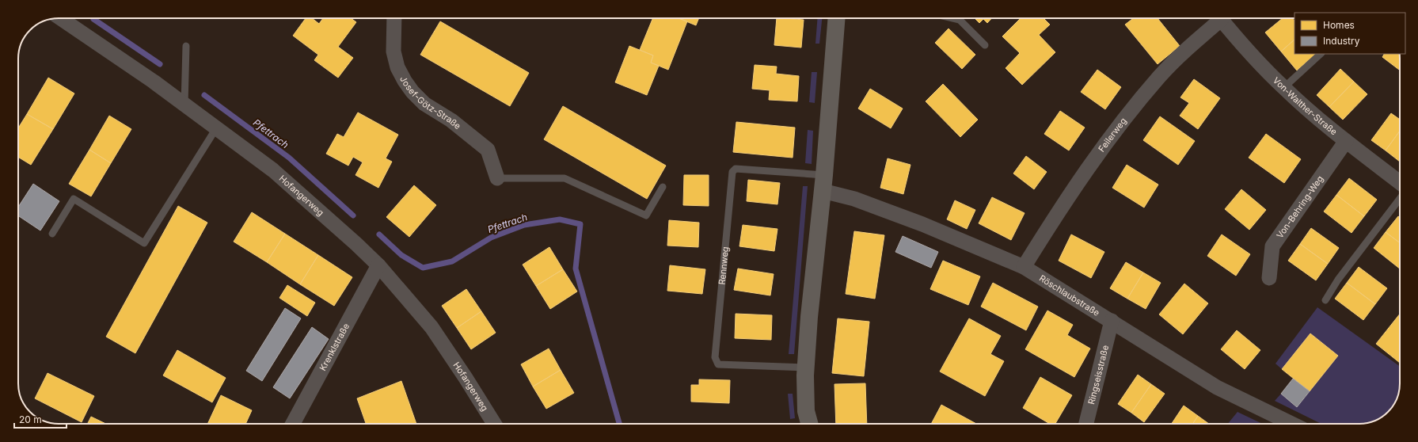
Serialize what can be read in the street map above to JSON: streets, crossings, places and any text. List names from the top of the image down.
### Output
{
  "streets": {
    "street": [
      "Josef-Götz-Straße",
      "Von-Walther-Straße",
      "Feilerweg",
      "Hofangerweg",
      "Von-Behring-Weg",
      "Röschlaubstraße",
      "Krenklstraße",
      "Ringseisstraße"
    ],
    "lane": ["Rennweg"]
  },
  "crossings": [
    ["Von-Walther-Straße", "Von-Behring-Weg"],
    ["Feilerweg", "Röschlaubstraße"],
    ["Hofangerweg", "Krenklstraße"],
    ["Rennweg", "Röschlaubstraße"],
    ["Röschlaubstraße", "Ringseisstraße"]
  ],
  "water": ["Pfettrach"],
  "legend": ["Homes", "Industry"],
  "scale_bar": "20 m"
}
